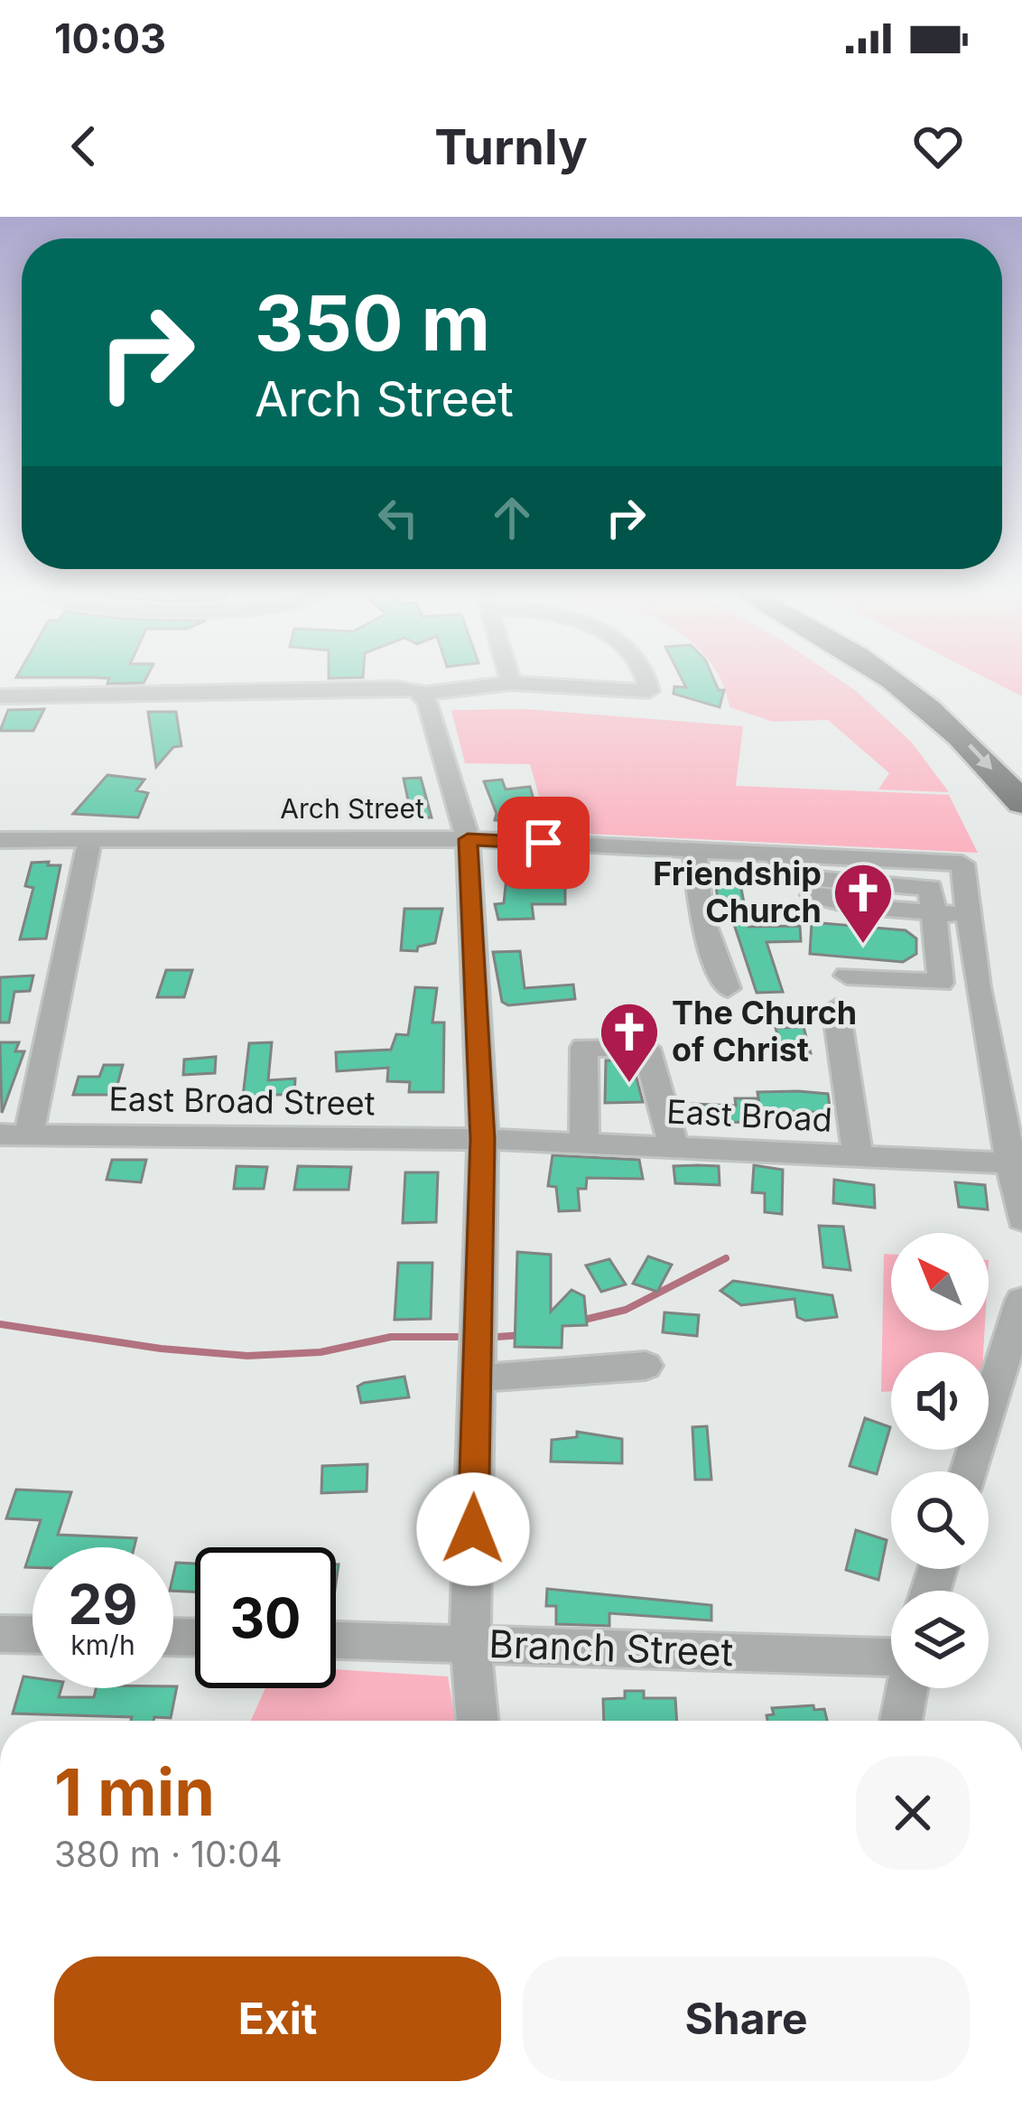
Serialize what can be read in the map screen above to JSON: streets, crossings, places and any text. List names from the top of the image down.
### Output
{
  "streets": {
    "street": [
      "Arch Street",
      "East Broad Street",
      "East Broad",
      "Branch Street"
    ]
  },
  "crossings": [
    ["East Broad Street", "East Broad"]
  ],
  "places": {
    "church": ["Friendship Church", "The Church of Christ"]
  },
  "north": "top left",
  "page": {
    "status": "10:03",
    "header": "Turnly",
    "turn": ["350 m", "Arch Street"],
    "speed": "29 km/h",
    "limit": "30",
    "heading": ["1 min", "380 m · 10:04"],
    "buttons": ["Exit", "Share"]
  }
}
